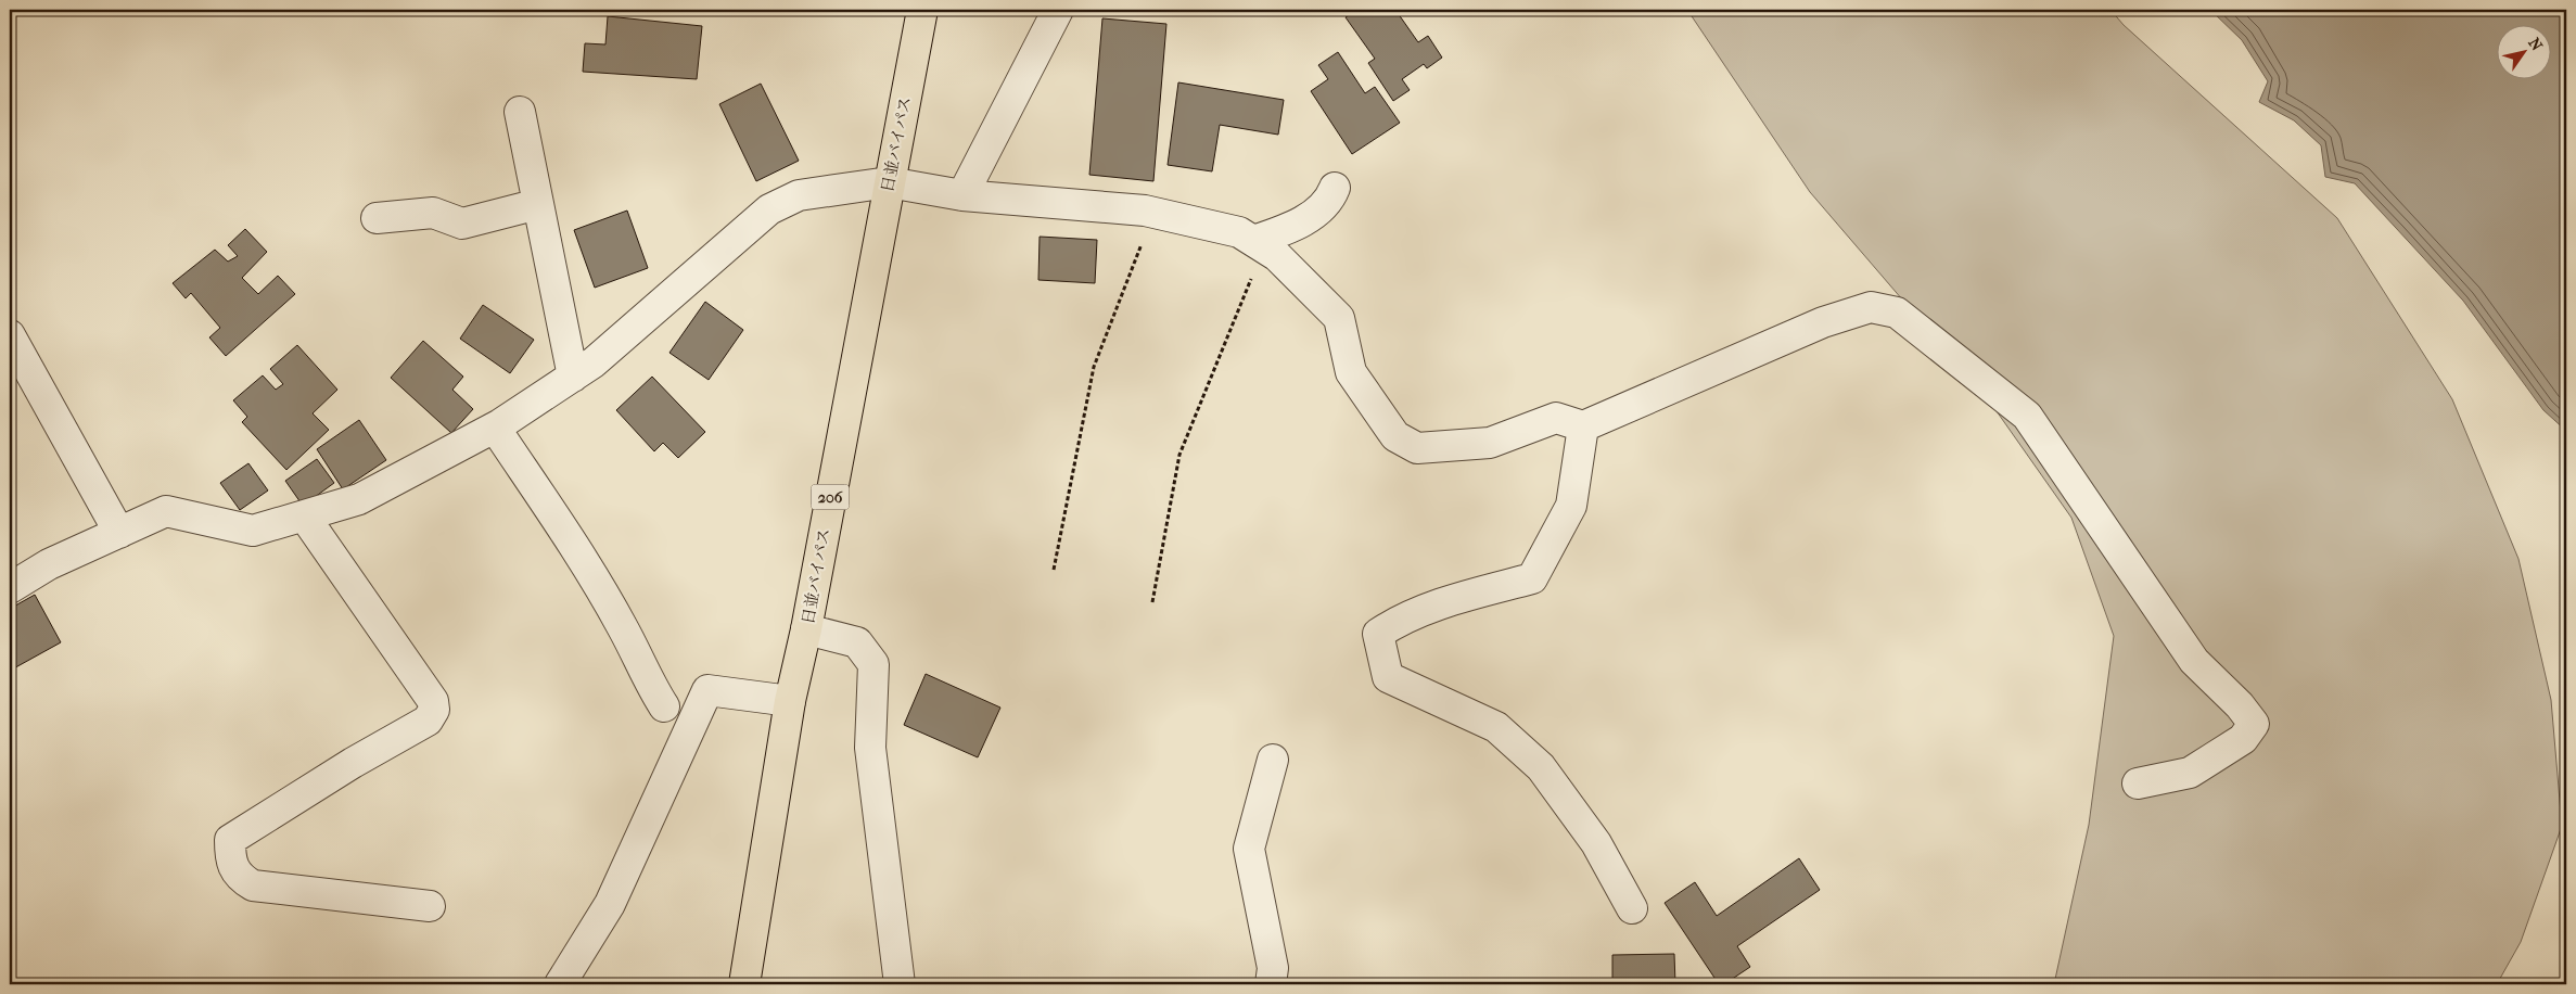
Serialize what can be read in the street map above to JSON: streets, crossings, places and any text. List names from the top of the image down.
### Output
{
  "streets": {
    "highway": ["日並バイパス", "206"]
  },
  "north": "top right"
}
